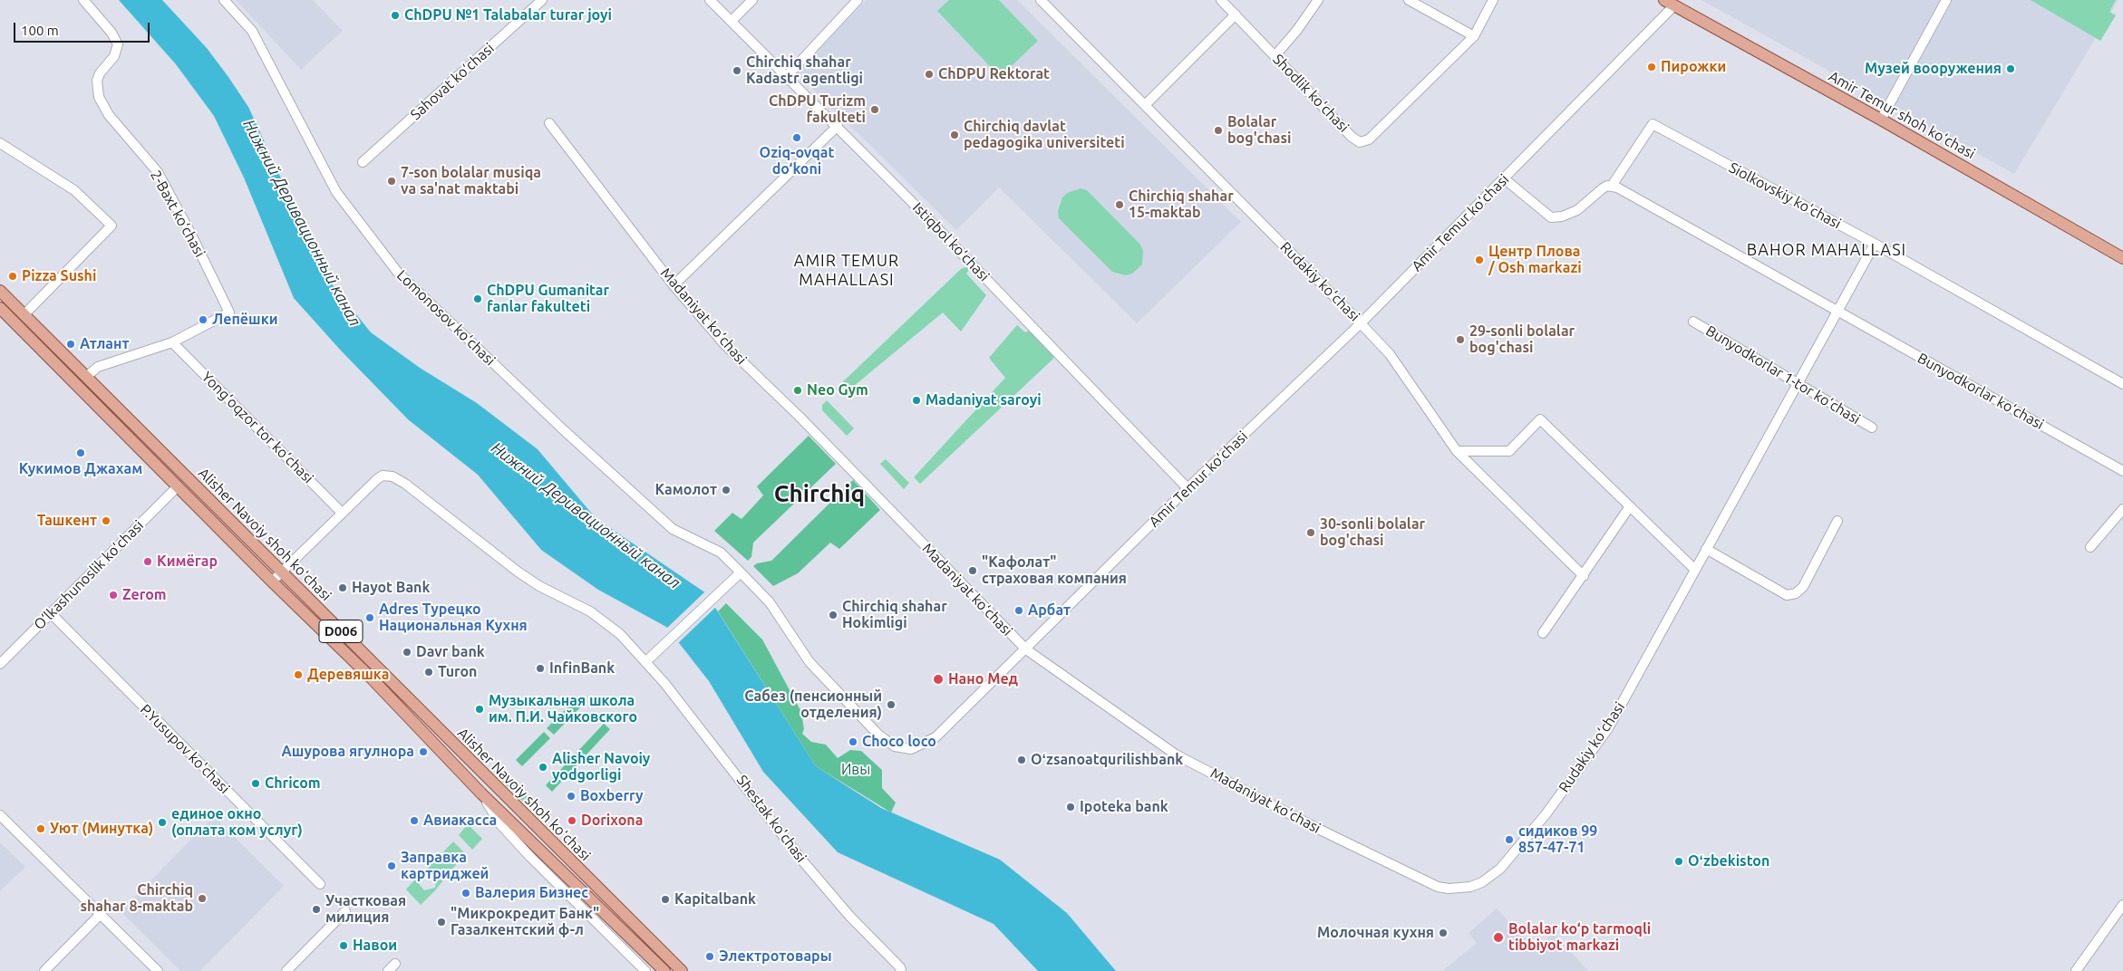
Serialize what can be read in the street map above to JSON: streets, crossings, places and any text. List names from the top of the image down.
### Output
{
  "streets": {
    "main road": ["Amir Temur shoh ko‘chasi", "Alisher Navoiy shoh koʻchasi", "D006"],
    "street": [
      "Sahovat ko‘chasi",
      "Shodlik ko‘chasi",
      "Siolkovskiy ko‘chasi",
      "2-Baxt ko‘chasi",
      "Amir Temur ko‘chasi",
      "Istiqbol ko‘chasi",
      "Rudakiy ko‘chasi",
      "Madaniyat ko‘chasi",
      "Lomonosov ko‘chasi",
      "Bunyodkorlar 1-tor ko‘chasi",
      "Bunyodkorlar ko‘chasi",
      "Yong‘oqzor tor ko‘chasi",
      "O‘lkashunoslik ko‘chasi",
      "P.Yusupov ko'chasi",
      "Shestak ko'chasi"
    ]
  },
  "crossings": [
    ["Amir Temur shoh ko‘chasi", "Amir Temur ko‘chasi"],
    ["Siolkovskiy ko‘chasi", "Bunyodkorlar ko‘chasi"],
    ["2-Baxt ko‘chasi", "Yong‘oqzor tor ko‘chasi"],
    ["Amir Temur ko‘chasi", "Istiqbol ko‘chasi"],
    ["Amir Temur ko‘chasi", "Rudakiy ko‘chasi"],
    ["Amir Temur ko‘chasi", "Madaniyat ko‘chasi"],
    ["Amir Temur ko‘chasi", "Lomonosov ko‘chasi"],
    ["Rudakiy ko‘chasi", "Madaniyat ko‘chasi"],
    ["Yong‘oqzor tor ko‘chasi", "Shestak ko'chasi"],
    ["Alisher Navoiy shoh koʻchasi", "O‘lkashunoslik ko‘chasi"],
    ["Alisher Navoiy shoh koʻchasi", "Shestak ko'chasi"],
    ["O‘lkashunoslik ko‘chasi", "P.Yusupov ko'chasi"]
  ],
  "districts": ["BAHOR MAHALLASI", "AMIR TEMUR MAHALLASI", "Chirchiq"],
  "water": ["Нижний Деривационный канал"],
  "parks": ["Ивы"],
  "places": [
    "ChDPU №1 Talabalar turar joyi",
    "Пирожки",
    "Музей вооружения",
    "Chirchiq shahar Kadastr agentligi",
    "ChDPU Rektorat",
    "ChDPU Turizm fakulteti",
    "Bolalar bog'chasi",
    "Chirchiq davlat pedagogika universiteti",
    "Oziq-ovqat do‘koni",
    "7-son bolalar musiqa va sa'nat maktabi",
    "Chirchiq shahar 15-maktab",
    "Центр Плова / Osh markazi",
    "Pizza Sushi",
    "ChDPU Gumanitar fanlar fakulteti",
    "Лепёшки",
    "29-sonli bolalar bog'chasi",
    "Атлант",
    "Neo Gym",
    "Madaniyat saroyi",
    "Кукимов Джахам",
    "Камолот",
    "Ташкент",
    "30-sonli bolalar bog'chasi",
    "Кимёгар",
    "\"Кафолат\" страховая компания",
    "Hayot Bank",
    "Zerom",
    "Арбат",
    "Chirchiq shahar Hokimligi",
    "Adres Турецко Национальная Кухня",
    "Davr bank",
    "InfinBank",
    "Turon",
    "Деревяшка",
    "Нано Мед",
    "Сабез (пенсионный отделения)",
    "Музыкальная школа им. П.И. Чайковского",
    "Choco loco",
    "Ашурова ягулнора",
    "Oʻzsanoatqurilishbank",
    "Alisher Navoiy yodgorligi",
    "Chricom",
    "Boxberry",
    "Ipoteka bank",
    "Авиакасса",
    "Dorixona",
    "единое окно (оплата ком услуг)",
    "Уют (Минутка)",
    "сидиков 99 857-47-71",
    "Oʻzbekiston",
    "Заправка картриджей",
    "Валерия Бизнес",
    "Chirchiq shahar 8-maktab",
    "Kapitalbank",
    "Участковая милиция",
    "\"Микрокредит Банк\" Газалкентский ф-л",
    "Молочная кухня",
    "Bolalar ko‘p tarmoqli tibbiyot markazi",
    "Навои",
    "Электротовары"
  ],
  "scale_bar": "100 m"
}
